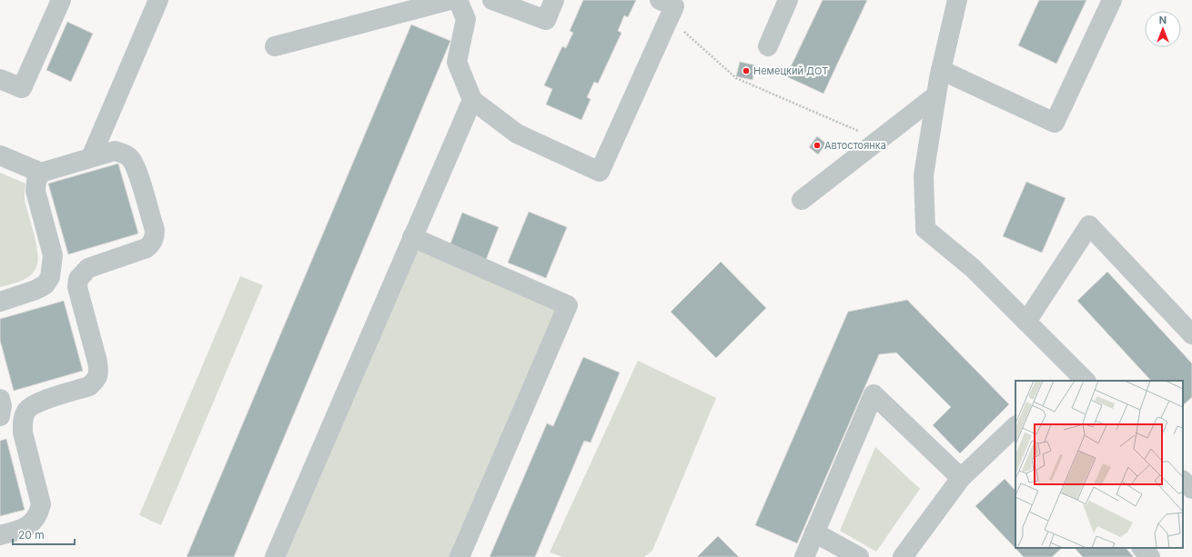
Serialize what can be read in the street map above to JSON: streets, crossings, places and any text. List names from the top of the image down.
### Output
{
  "places": ["Немецкий ДОТ", "Автостоянка"],
  "scale_bar": "20 m",
  "north": "top"
}
